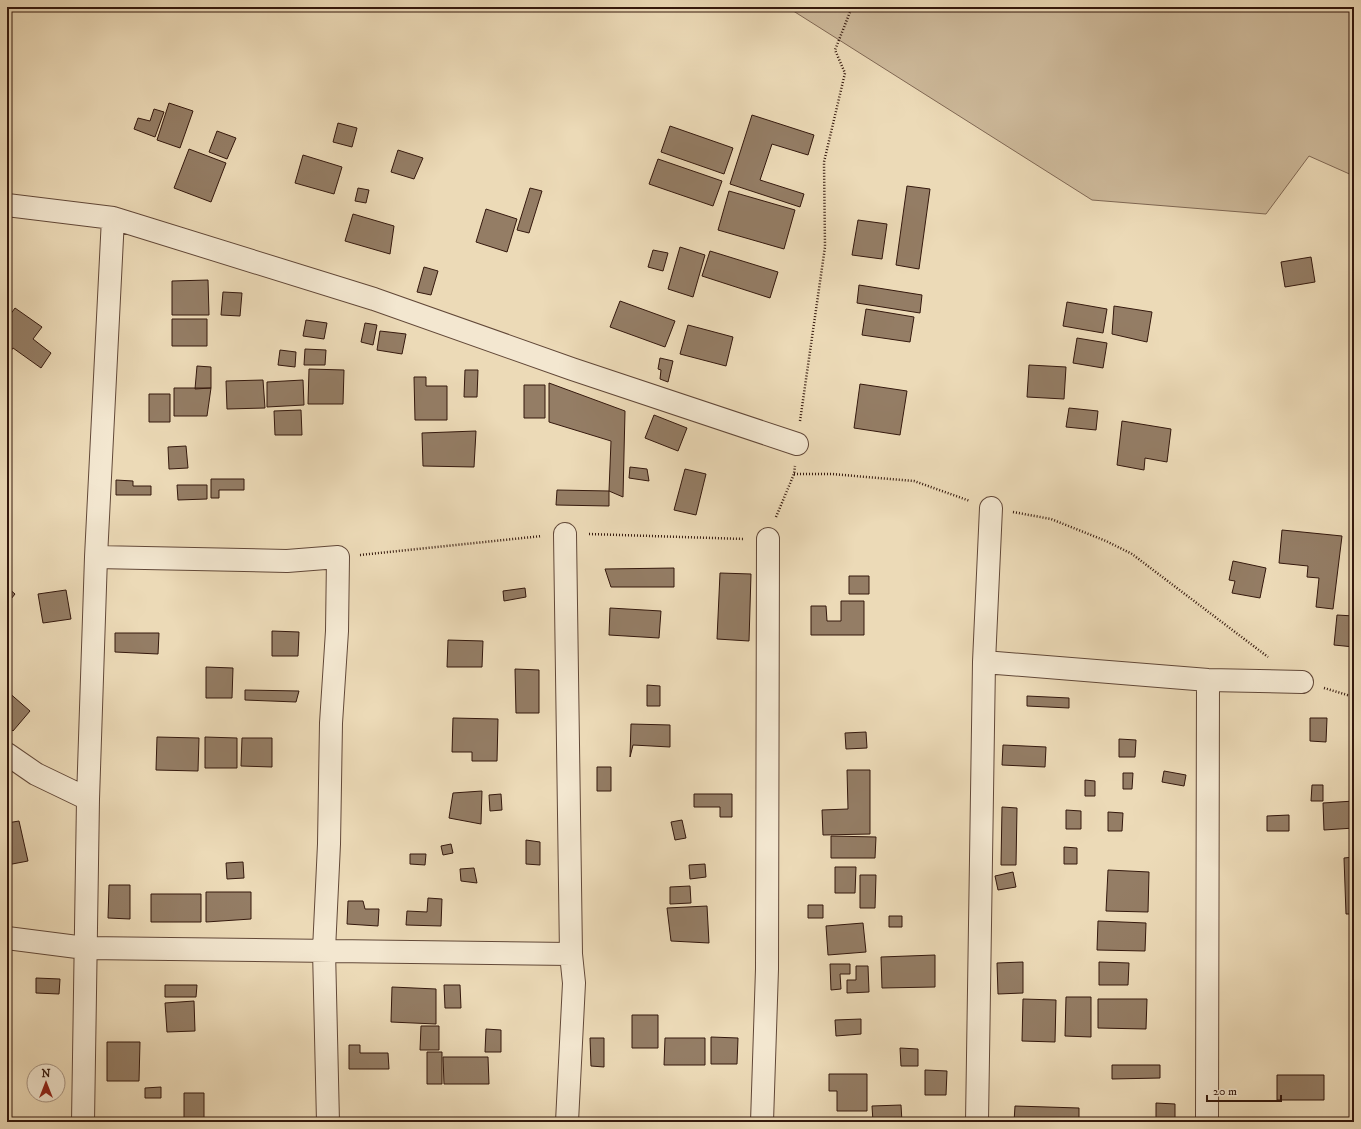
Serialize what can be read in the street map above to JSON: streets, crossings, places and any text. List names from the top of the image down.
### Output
{
  "scale_bar": "20 m",
  "north": "top"
}
